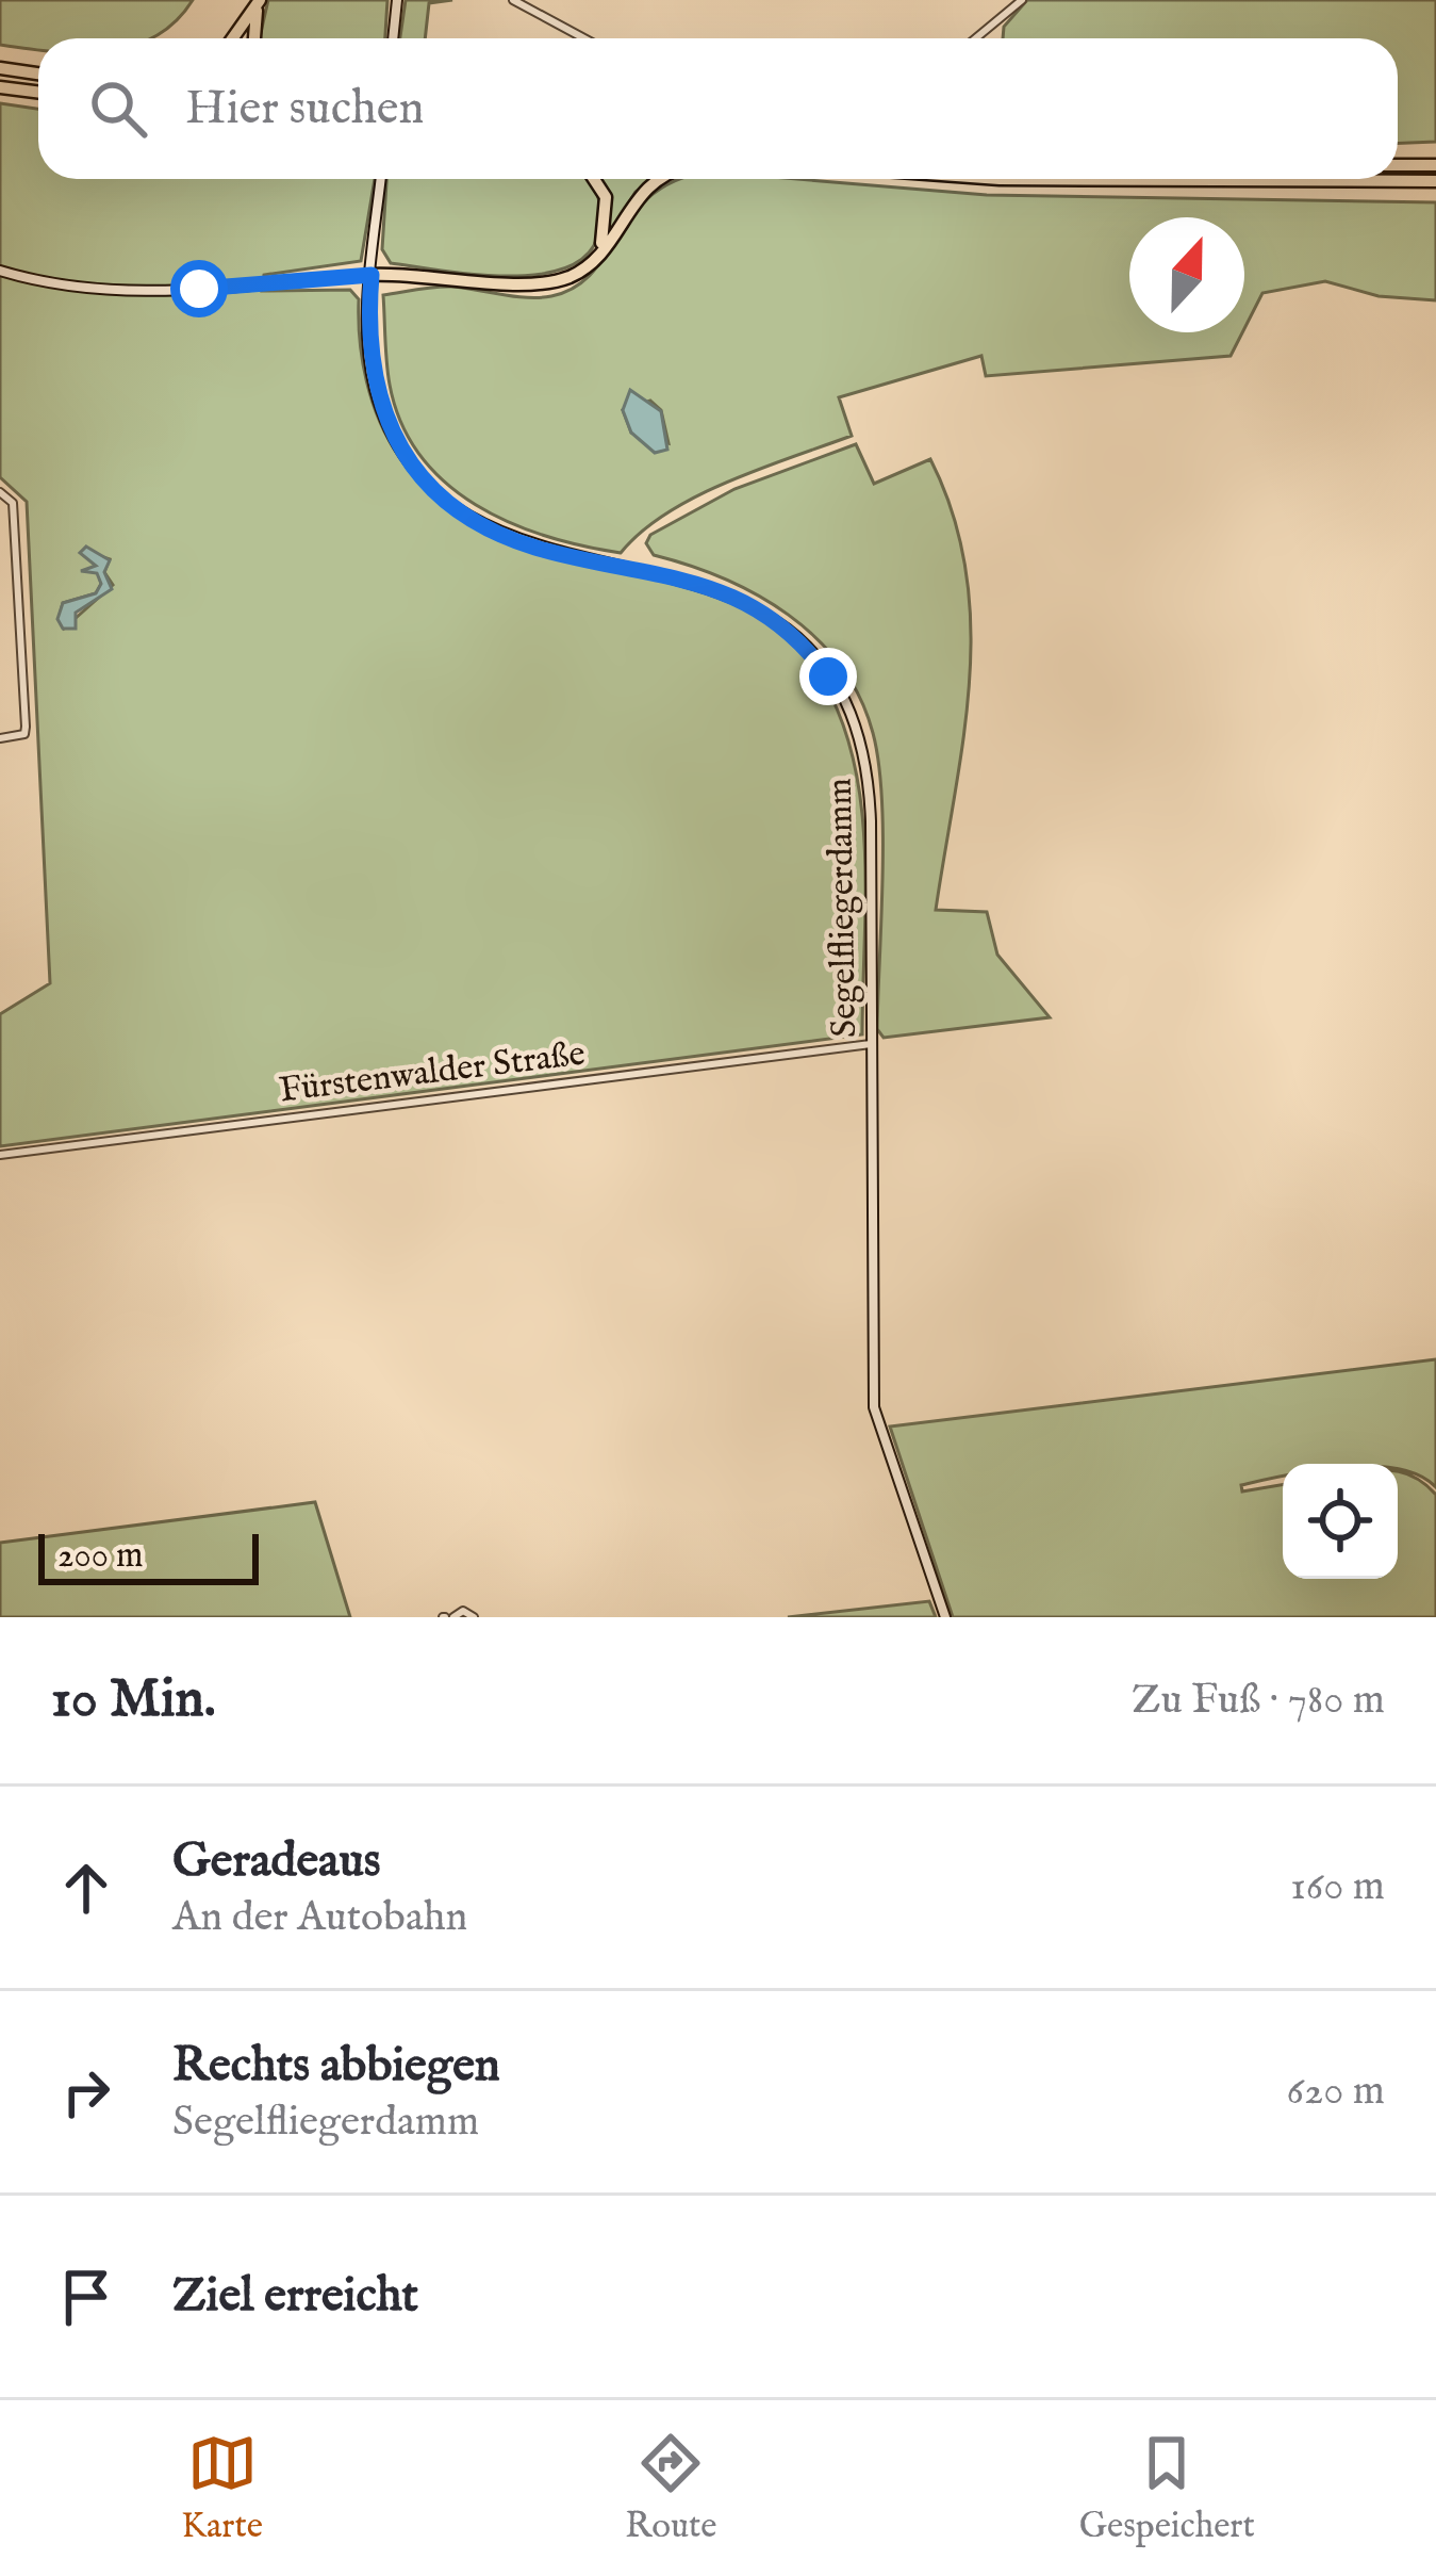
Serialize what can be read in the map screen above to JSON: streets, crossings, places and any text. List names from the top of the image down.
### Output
{
  "streets": {
    "street": ["Segelfliegerdamm", "Fürstenwalder Straße"]
  },
  "crossings": [
    ["Segelfliegerdamm", "Fürstenwalder Straße"]
  ],
  "scale_bar": "200 m",
  "north": "top",
  "page": {
    "search": "Hier suchen",
    "scale": "200 m",
    "heading": ["10 Min.", "Zu Fuß · 780 m"],
    "list": [
      ["Geradeaus", "An der Autobahn", "160 m"],
      ["Rechts abbiegen", "Segelfliegerdamm", "620 m"],
      "Ziel erreicht"
    ],
    "nav": ["Karte", "Route", "Gespeichert"]
  }
}
